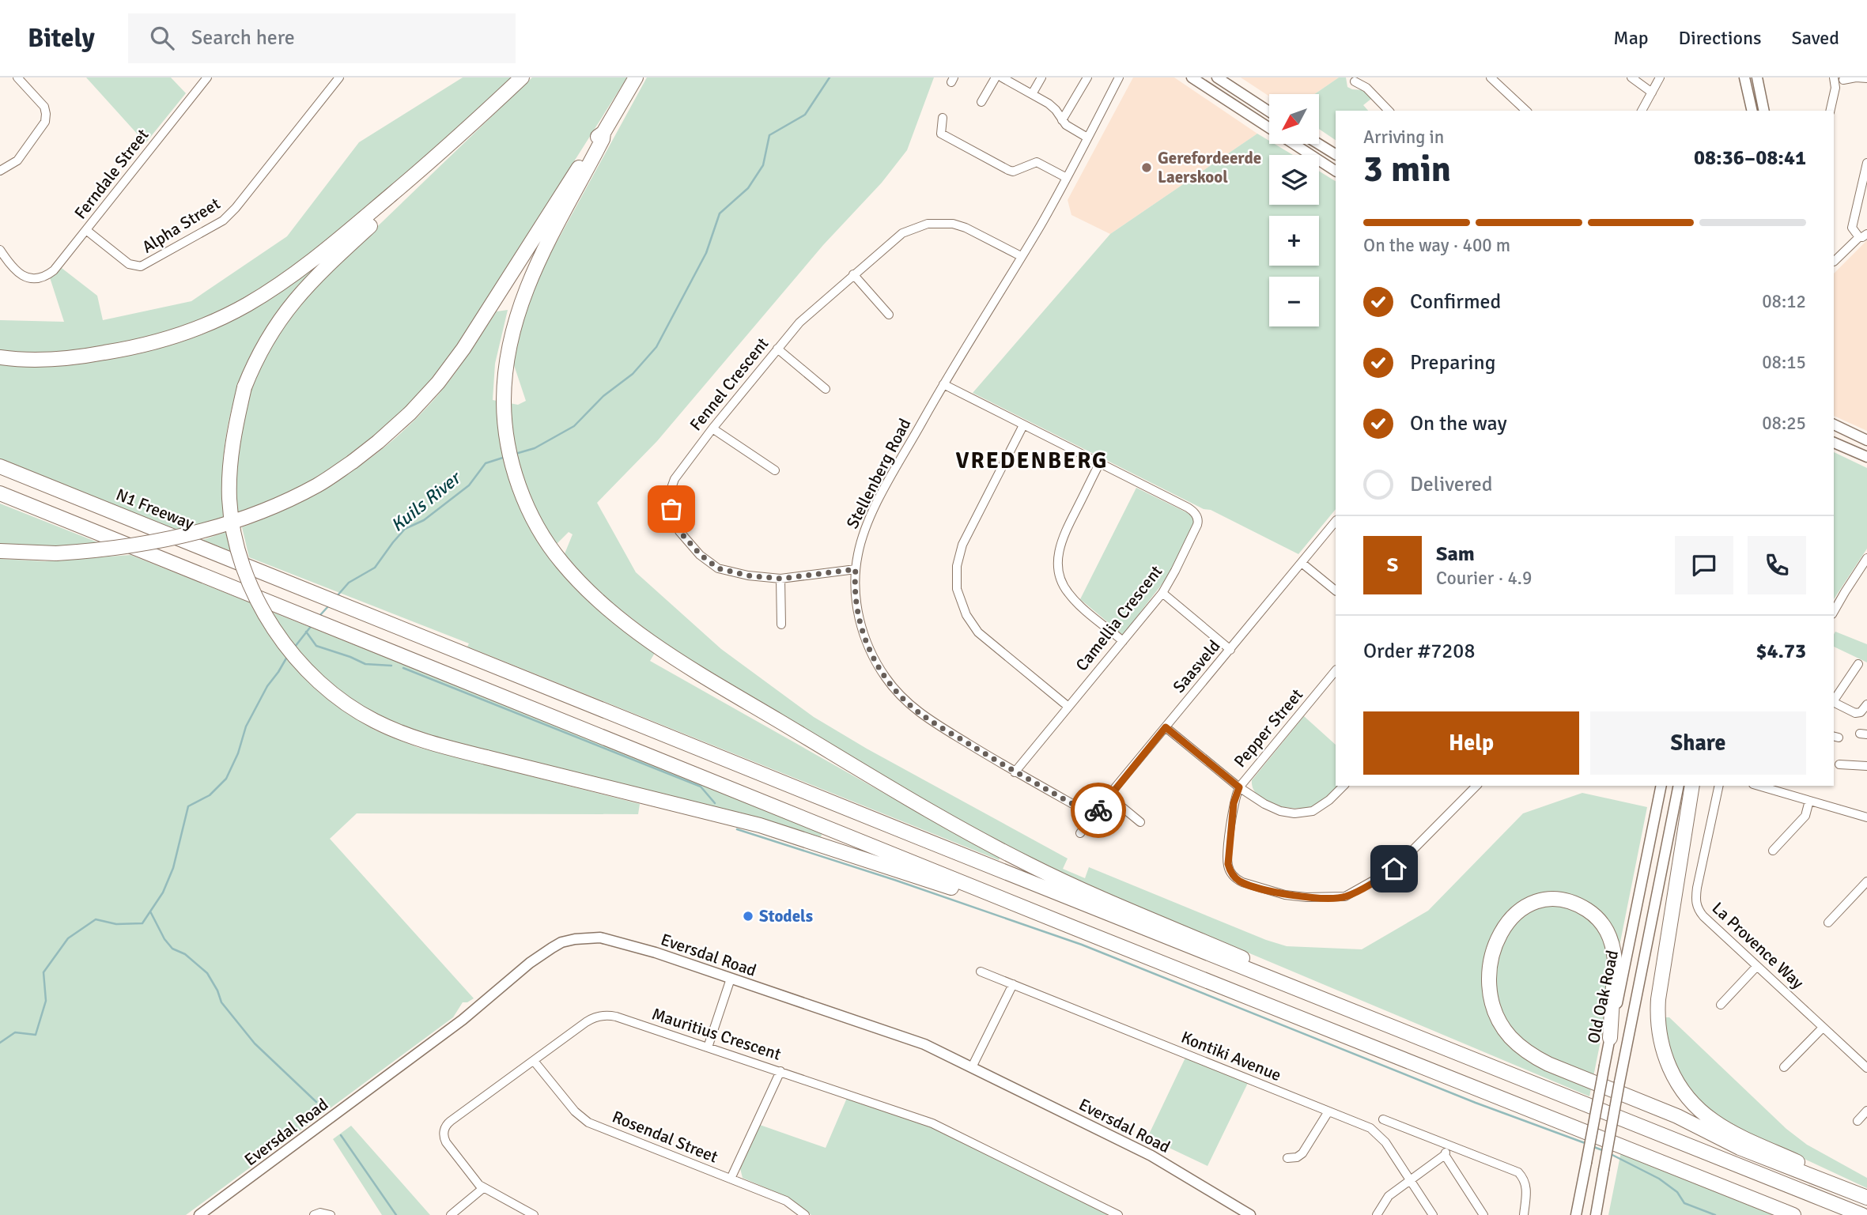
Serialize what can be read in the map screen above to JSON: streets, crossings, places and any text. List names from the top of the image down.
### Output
{
  "streets": {
    "highway": ["N1 Freeway"],
    "main road": ["Eversdal Road", "Old Oak Road"],
    "street": [
      "Ferndale Street",
      "Alpha Street",
      "Fennel Crescent",
      "Stellenberg Road",
      "Camellia Crescent",
      "Saasveld",
      "Pepper Street",
      "La Provence Way",
      "Mauritius Crescent",
      "Kontiki Avenue",
      "Rosendal Street"
    ]
  },
  "crossings": [
    ["Ferndale Street", "Alpha Street"],
    ["Fennel Crescent", "Stellenberg Road"],
    ["Stellenberg Road", "Camellia Crescent"],
    ["Stellenberg Road", "Saasveld"],
    ["Mauritius Crescent", "Rosendal Street"]
  ],
  "districts": ["VREDENBERG"],
  "water": ["Kuils River"],
  "places": ["Gerefordeerde Laerskool", "Stodels"],
  "north": "bottom left",
  "page": {
    "header": "Bitely",
    "search": "Search here",
    "nav": ["Map", "Directions", "Saved"],
    "map_buttons": ["+", "−"],
    "heading": ["3 min", "Arriving in", "08:36–08:41"],
    "panel": [
      "Sam",
      "Courier · 4.9",
      "Order #7208",
      "$4.73"
    ],
    "bar": "On the way · 400 m",
    "list": [
      ["Confirmed", "08:12"],
      ["Preparing", "08:15"],
      ["On the way", "08:25"],
      "Delivered"
    ],
    "round": "S",
    "buttons": ["Help", "Share"]
  }
}
